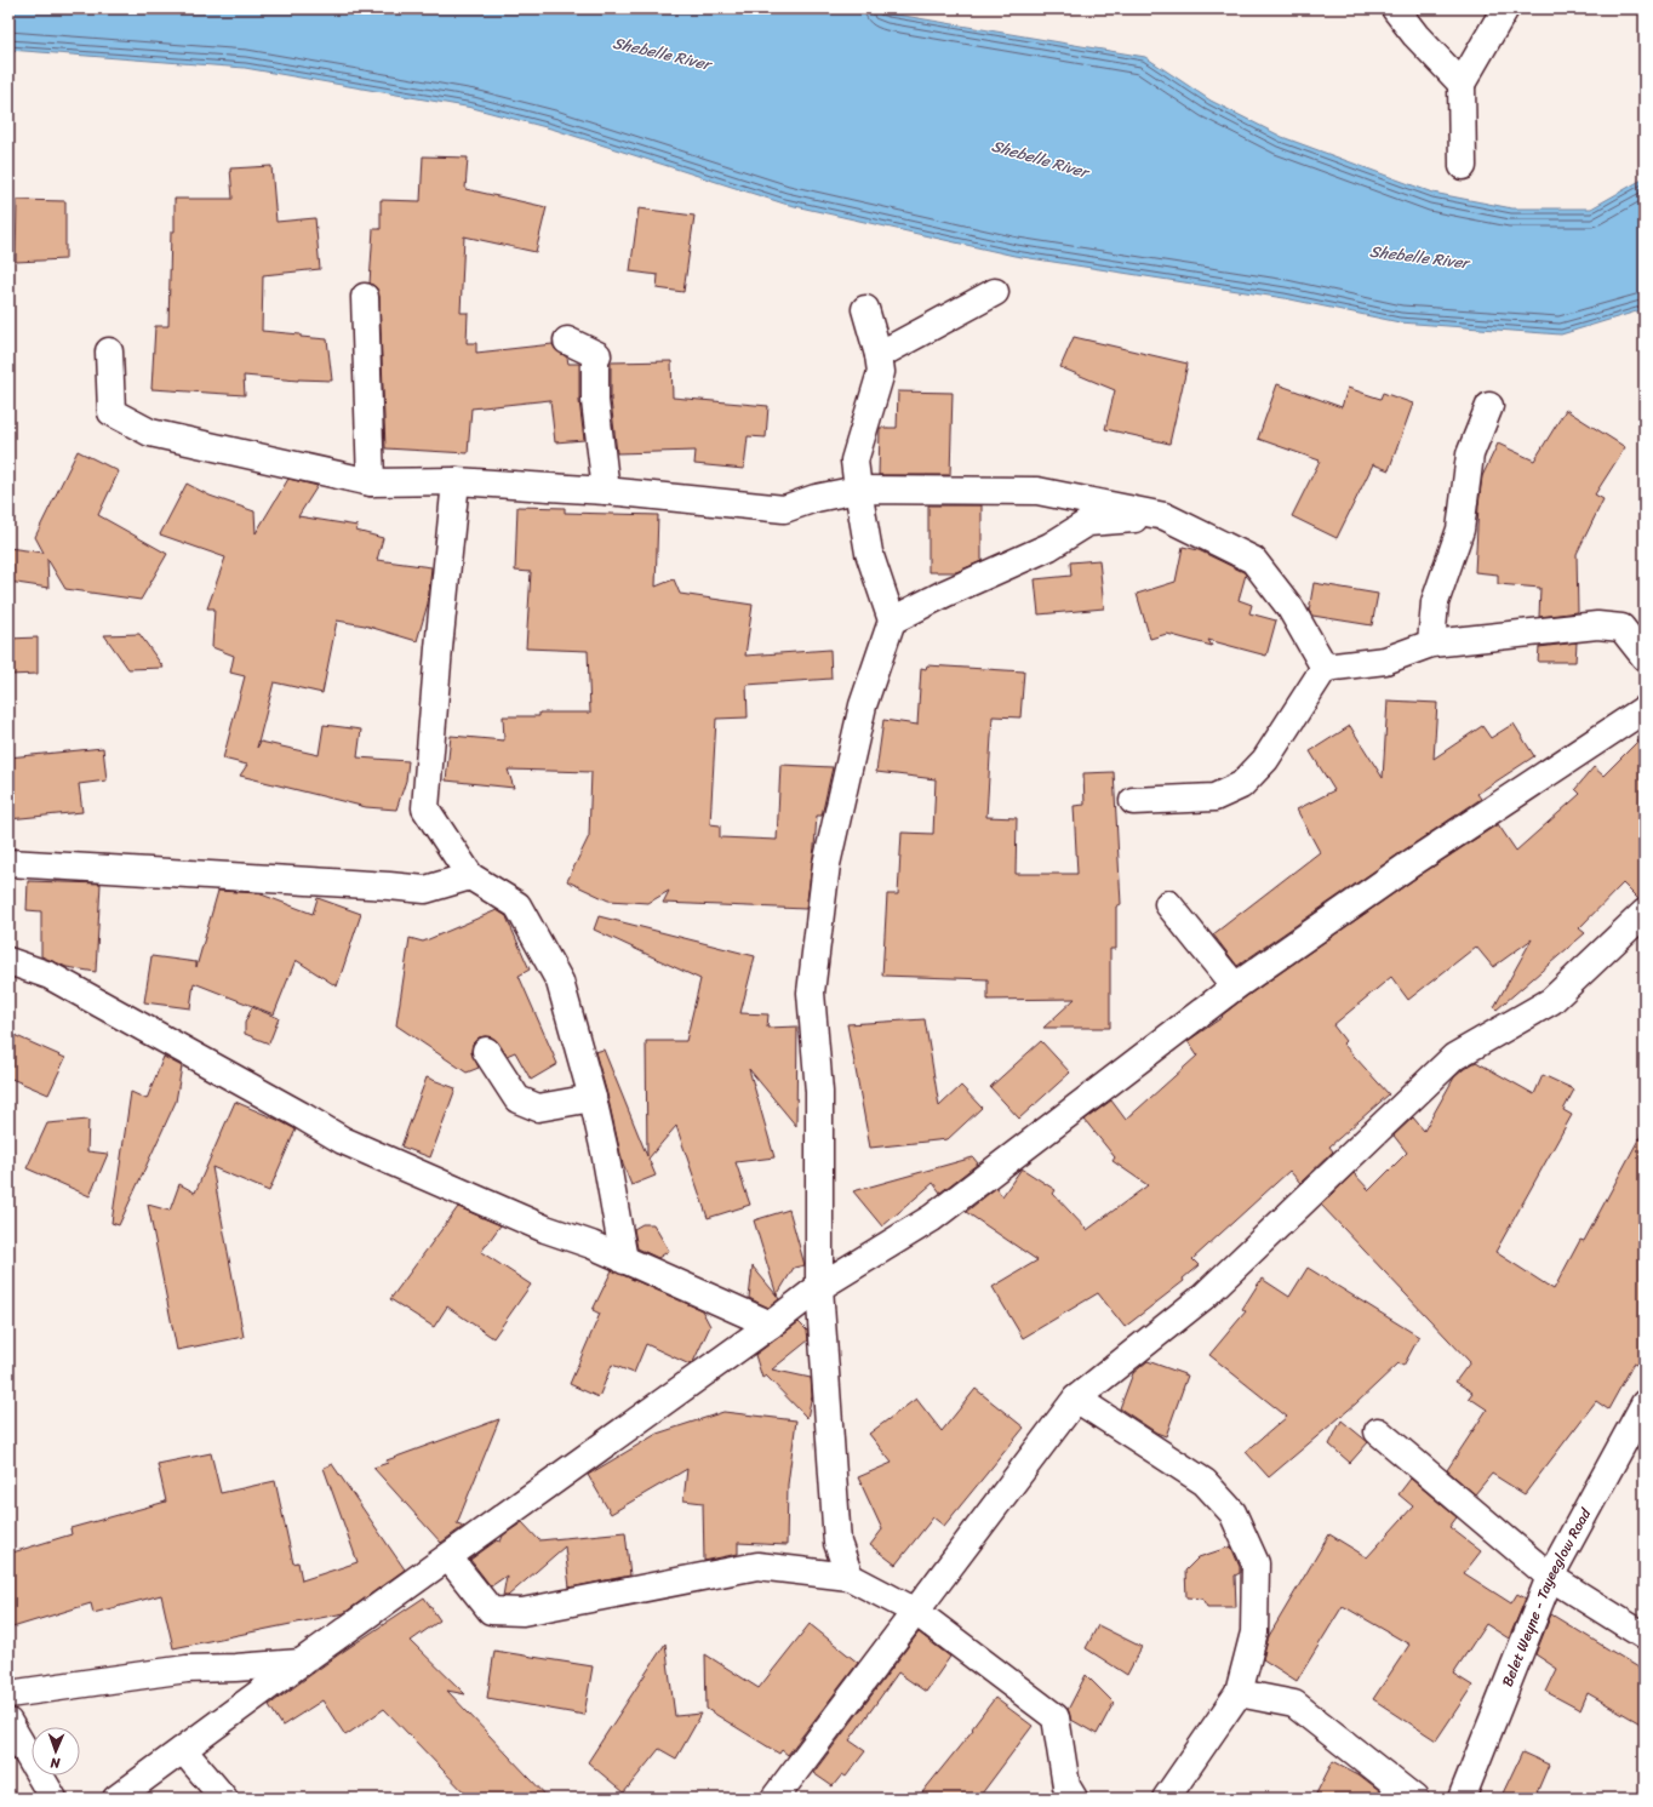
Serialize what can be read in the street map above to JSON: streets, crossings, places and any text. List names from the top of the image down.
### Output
{
  "streets": {
    "street": ["Belet Weyne - Tayeeglow Road"]
  },
  "water": ["Shebelle River"],
  "north": "bottom"
}
